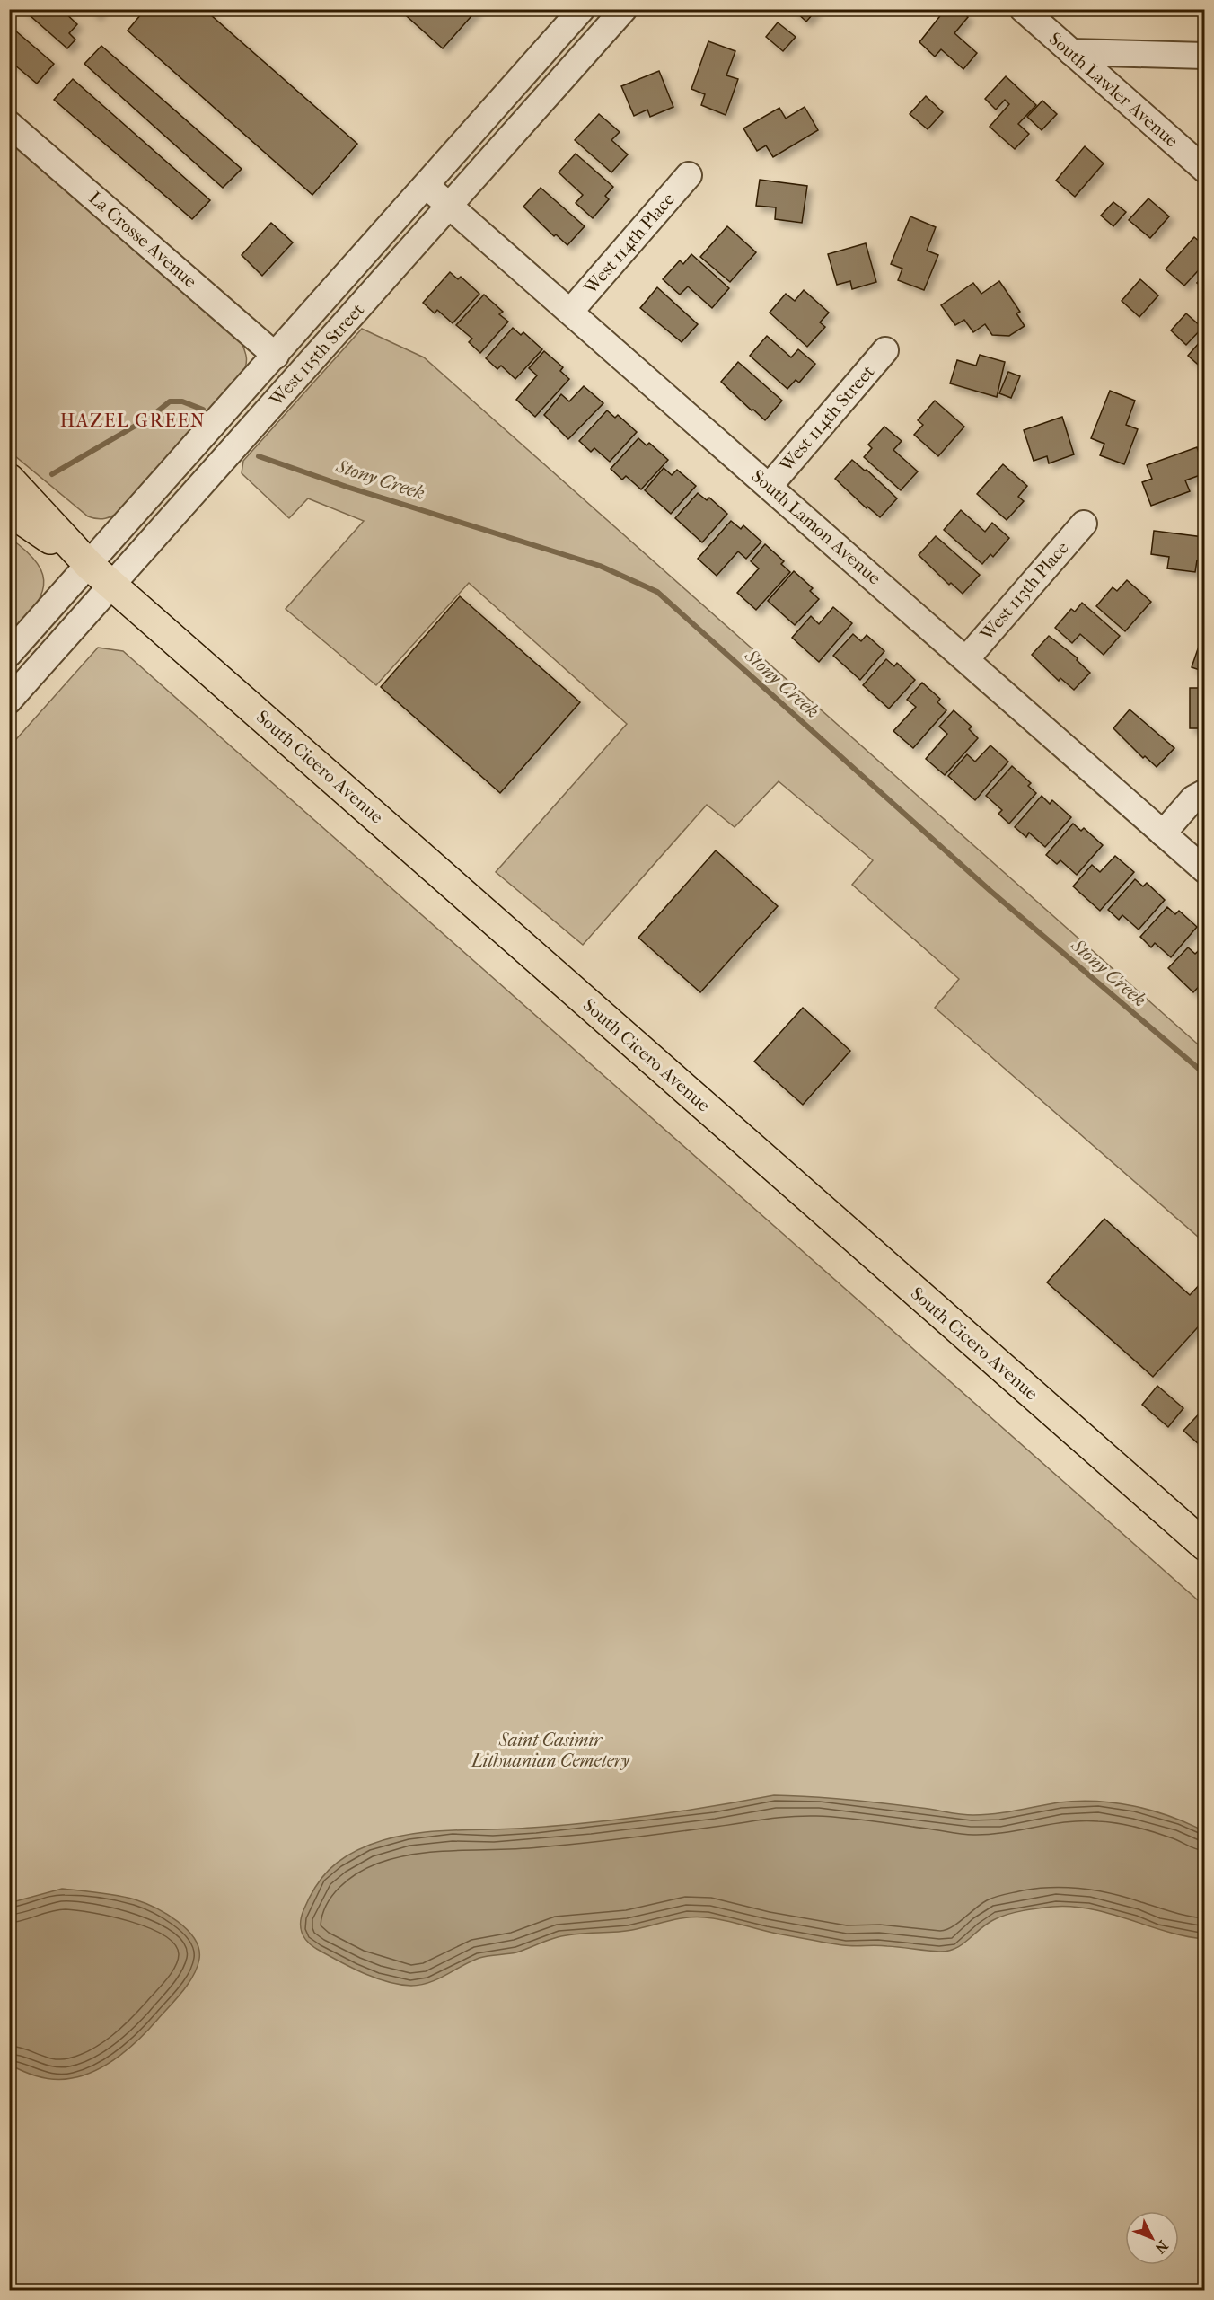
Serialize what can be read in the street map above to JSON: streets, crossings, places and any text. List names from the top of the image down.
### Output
{
  "streets": {
    "main road": ["South Cicero Avenue"],
    "street": [
      "South Lawler Avenue",
      "La Crosse Avenue",
      "West 114th Place",
      "West 115th Street",
      "West 114th Street",
      "South Lamon Avenue",
      "West 113th Place"
    ]
  },
  "crossings": [
    ["La Crosse Avenue", "West 115th Street"],
    ["West 114th Place", "South Lamon Avenue"],
    ["West 115th Street", "South Lamon Avenue"],
    ["West 115th Street", "South Cicero Avenue"],
    ["West 114th Street", "South Lamon Avenue"],
    ["South Lamon Avenue", "West 113th Place"]
  ],
  "districts": ["HAZEL GREEN"],
  "water": ["Stony Creek"],
  "parks": ["Saint Casimir Lithuanian Cemetery"],
  "north": "bottom right"
}
